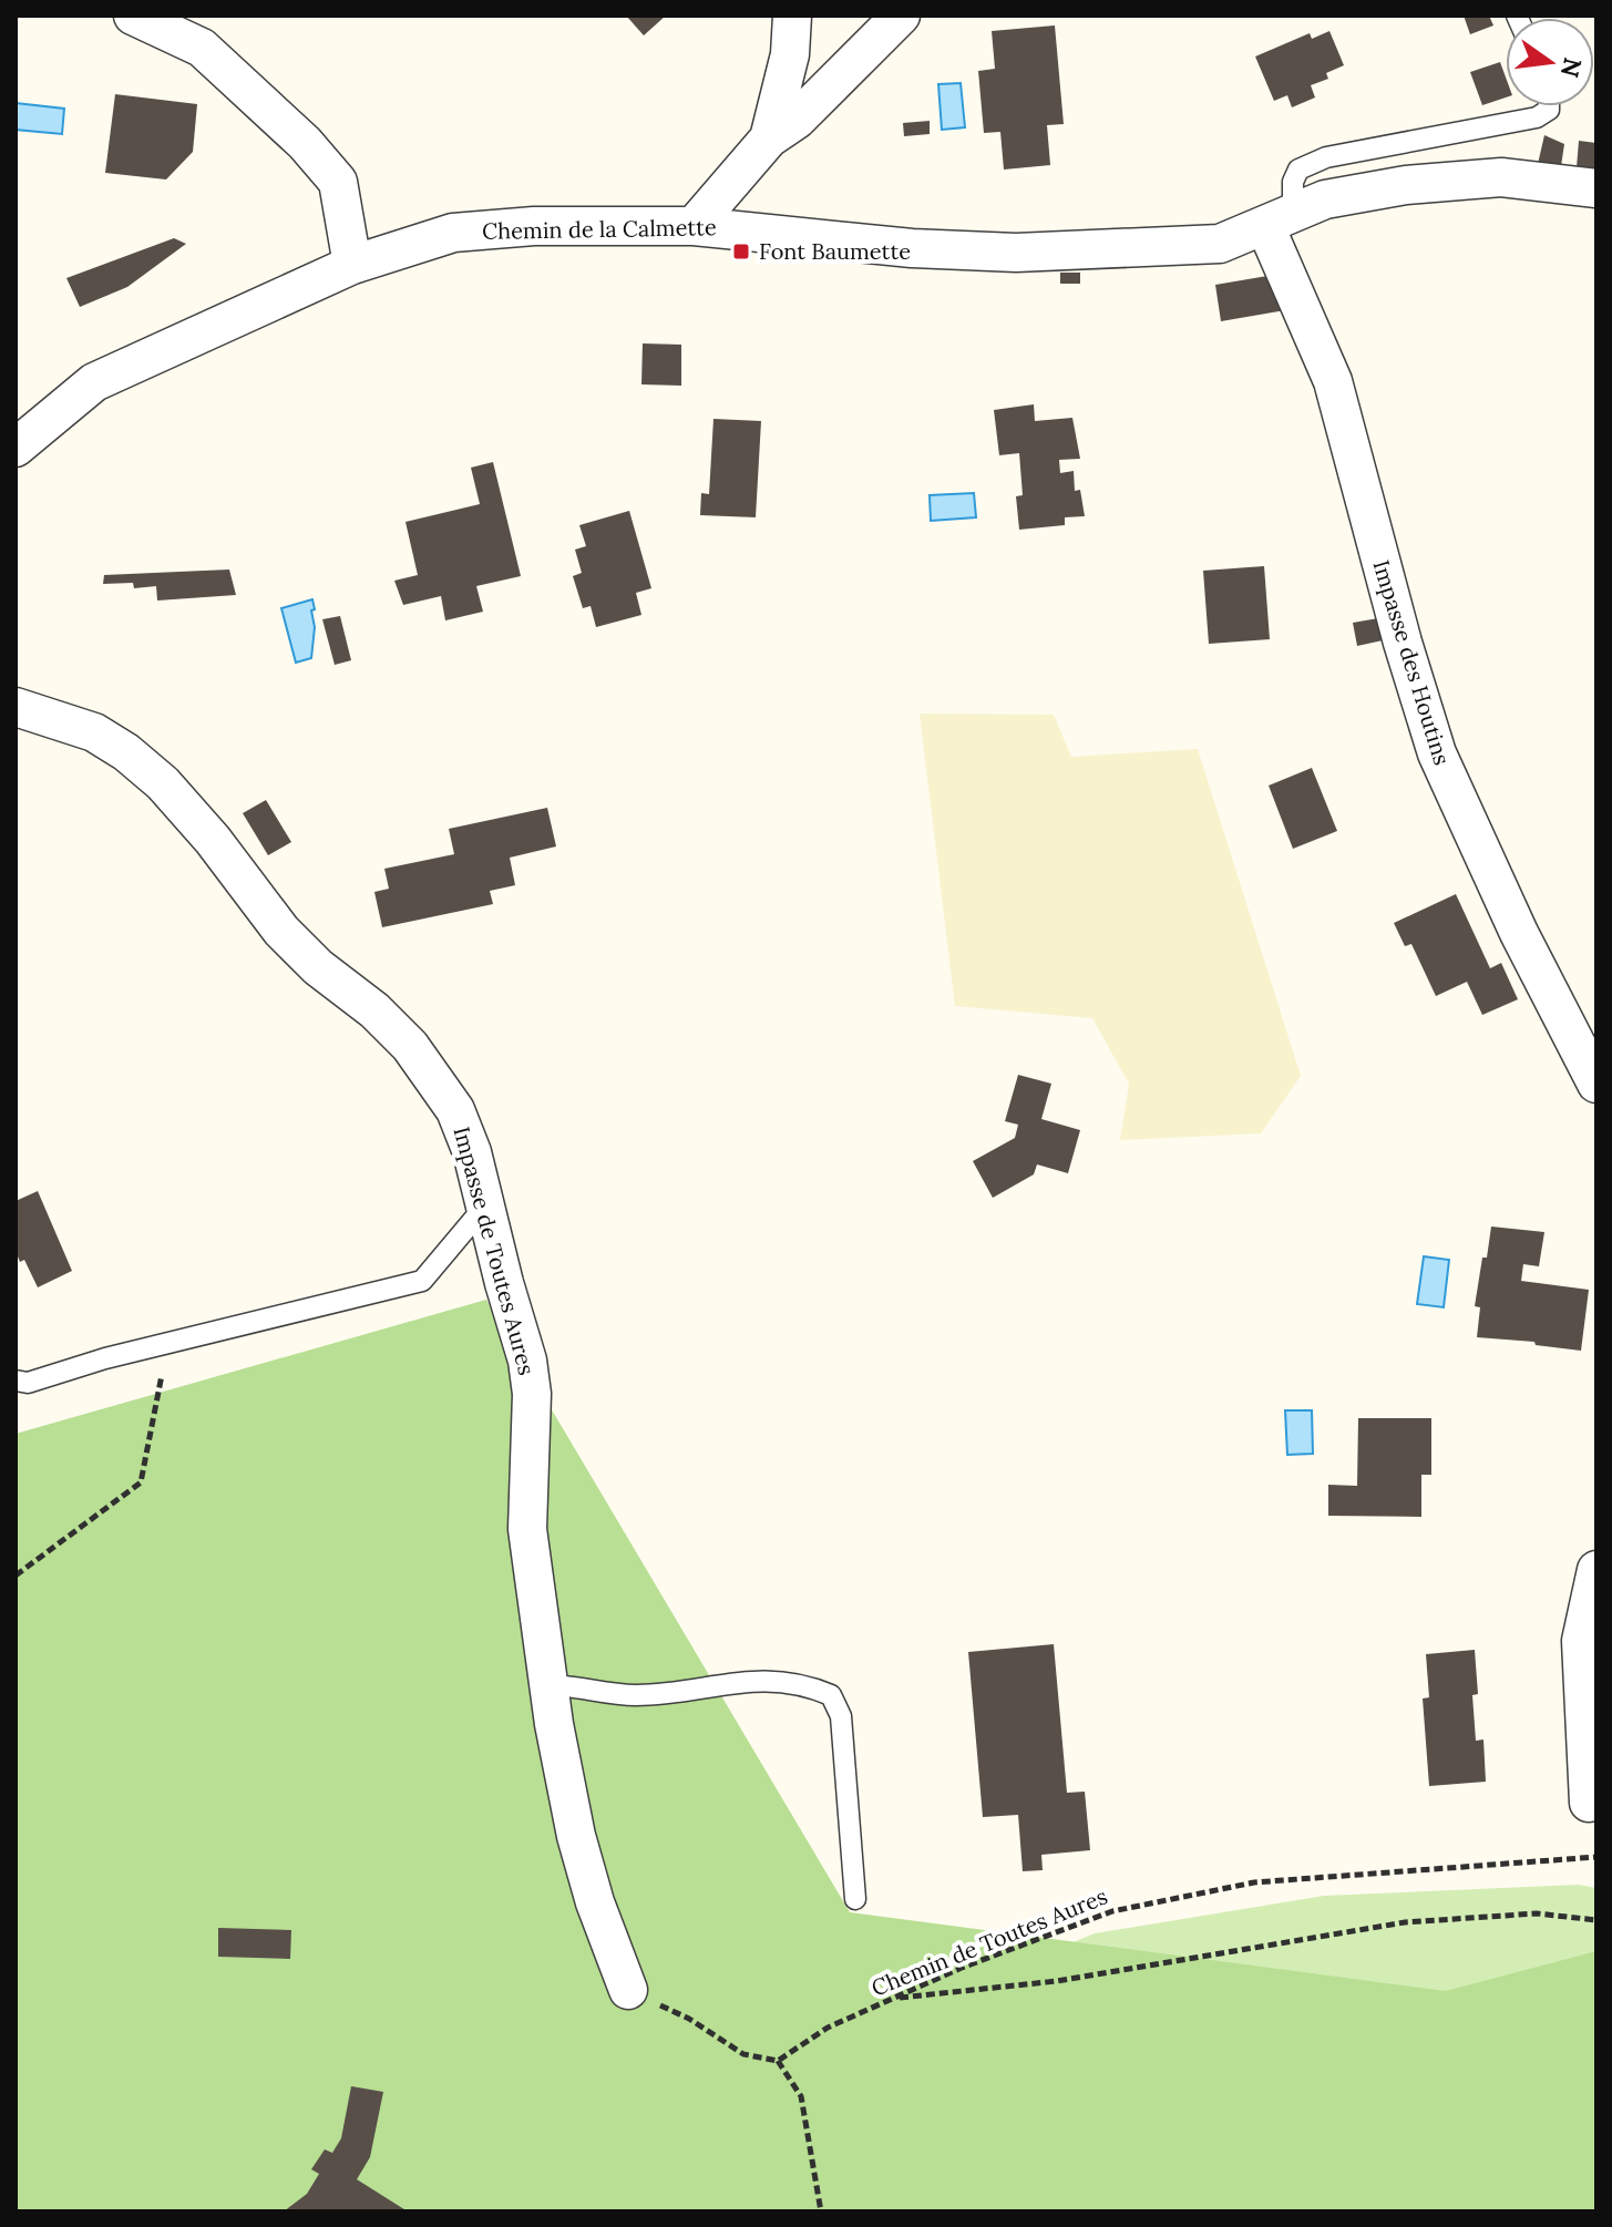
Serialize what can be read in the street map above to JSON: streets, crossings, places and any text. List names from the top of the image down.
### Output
{
  "streets": {
    "street": ["Chemin de la Calmette", "Impasse des Houtins", "Impasse de Toutes Aures"],
    "path": ["Chemin de Toutes Aures"]
  },
  "crossings": [
    ["Chemin de la Calmette", "Impasse des Houtins"]
  ],
  "places": {
    "transit": ["Font Baumette"]
  },
  "north": "right"
}
